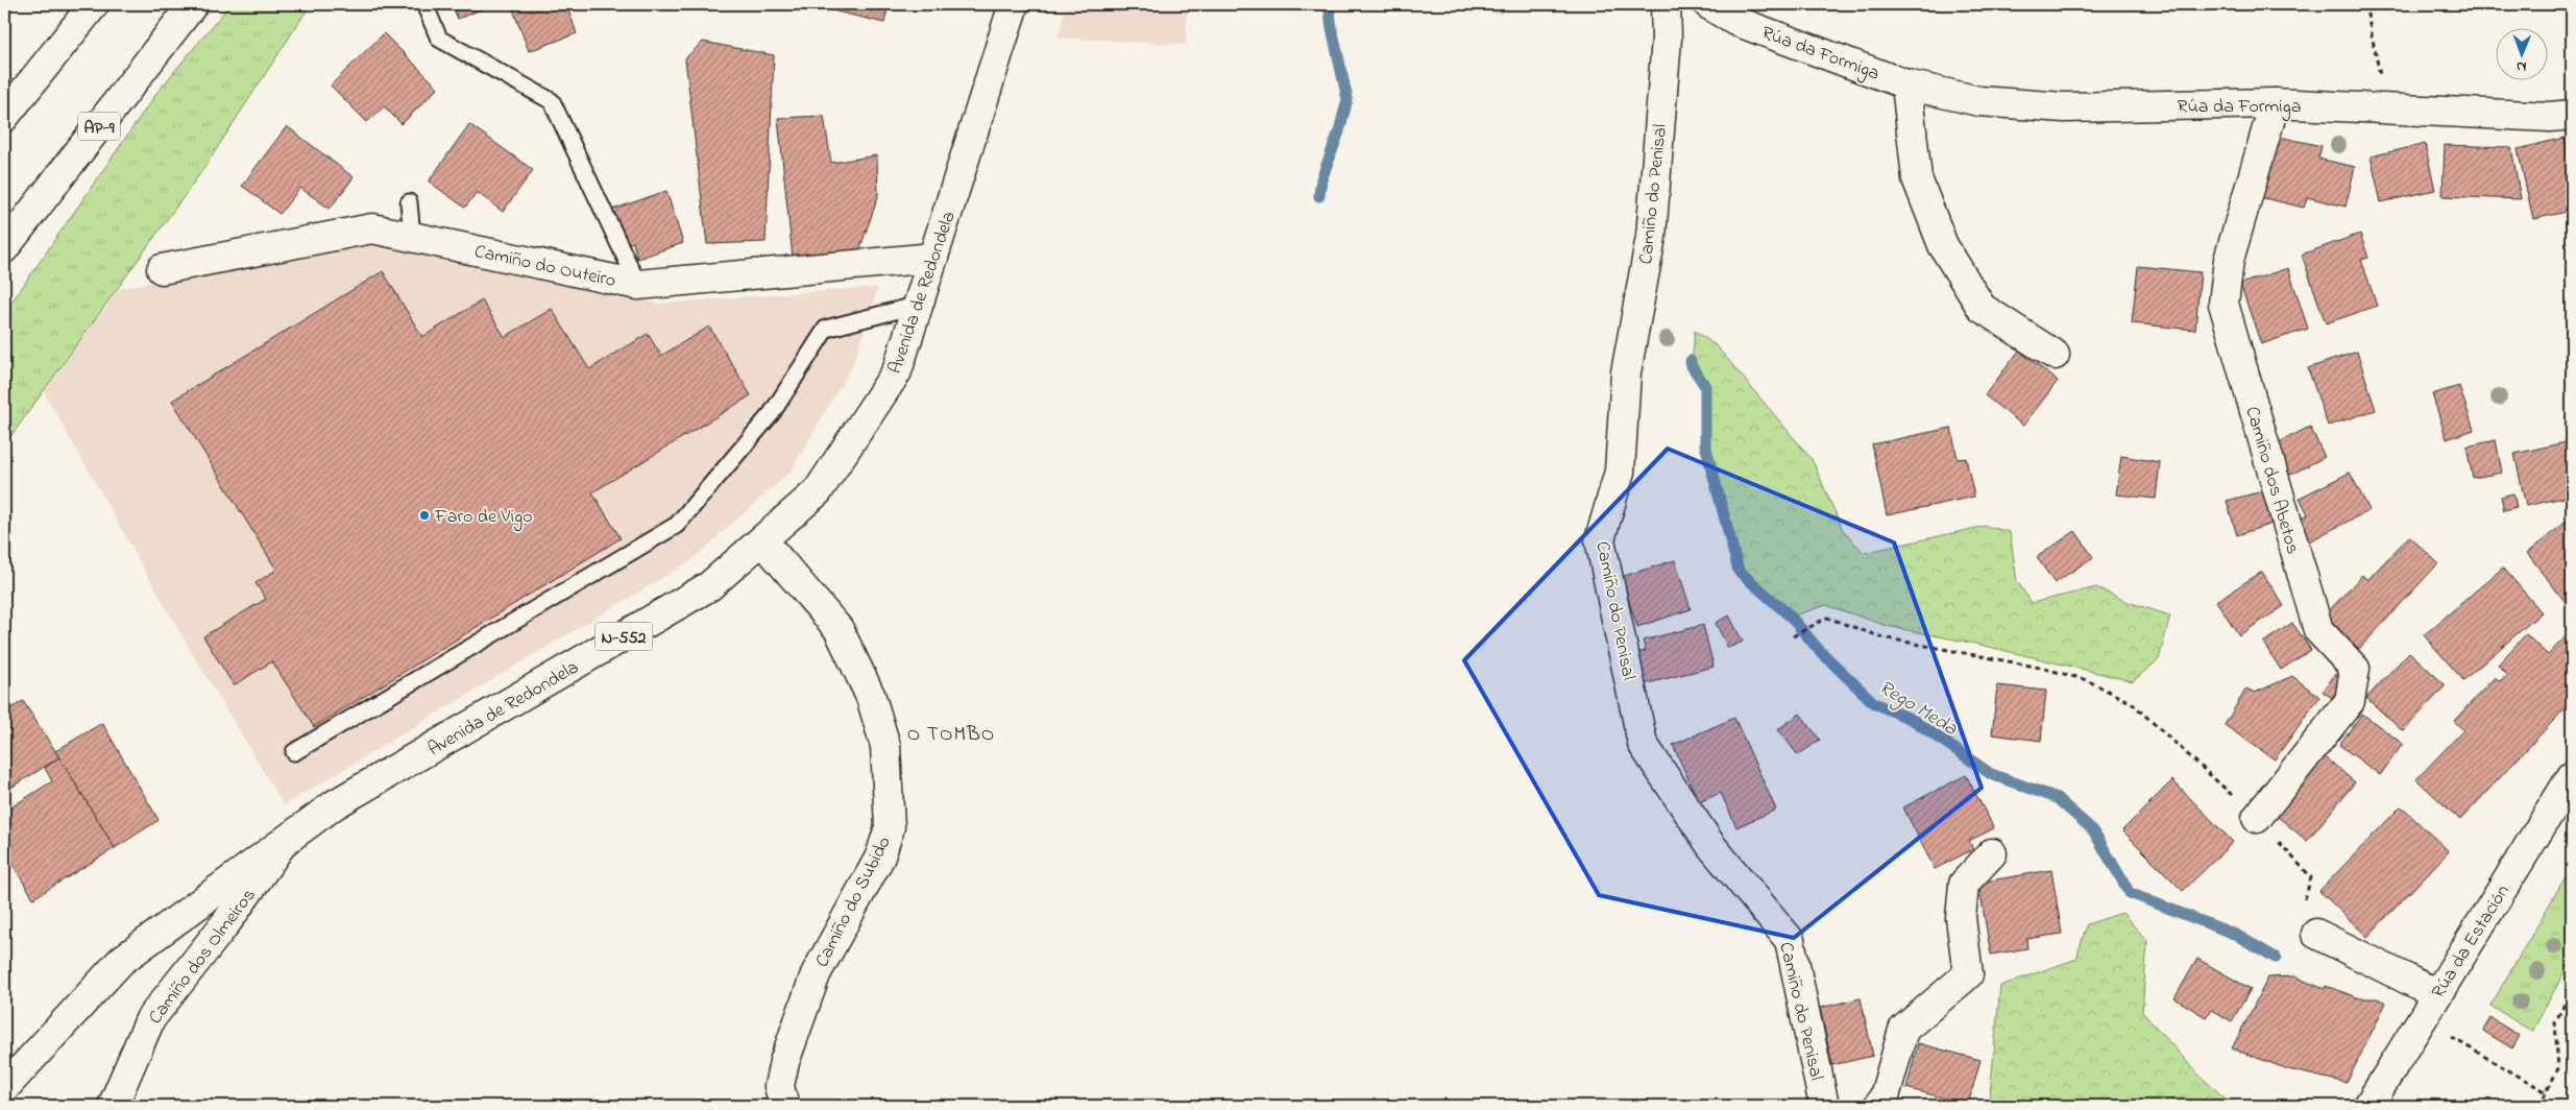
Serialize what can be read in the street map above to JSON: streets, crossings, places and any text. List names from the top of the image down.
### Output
{
  "streets": {
    "main road": [
      "Rúa da Formiga",
      "AP-9",
      "Camiño do Penisal",
      "Camiño do Outeiro",
      "Avenida de Redondela",
      "Camiño dos Abetos",
      "N-552",
      "Camiño do Subido",
      "Rúa da Estación",
      "Camiño dos Olmeiros"
    ]
  },
  "crossings": [
    ["Rúa da Formiga", "Camiño dos Abetos"],
    ["Camiño do Outeiro", "Avenida de Redondela"],
    ["Avenida de Redondela", "Camiño do Subido"],
    ["Avenida de Redondela", "Camiño dos Olmeiros"]
  ],
  "districts": ["O TOMBO"],
  "water": ["Rego Meda"],
  "places": ["Faro de Vigo"],
  "north": "bottom"
}
